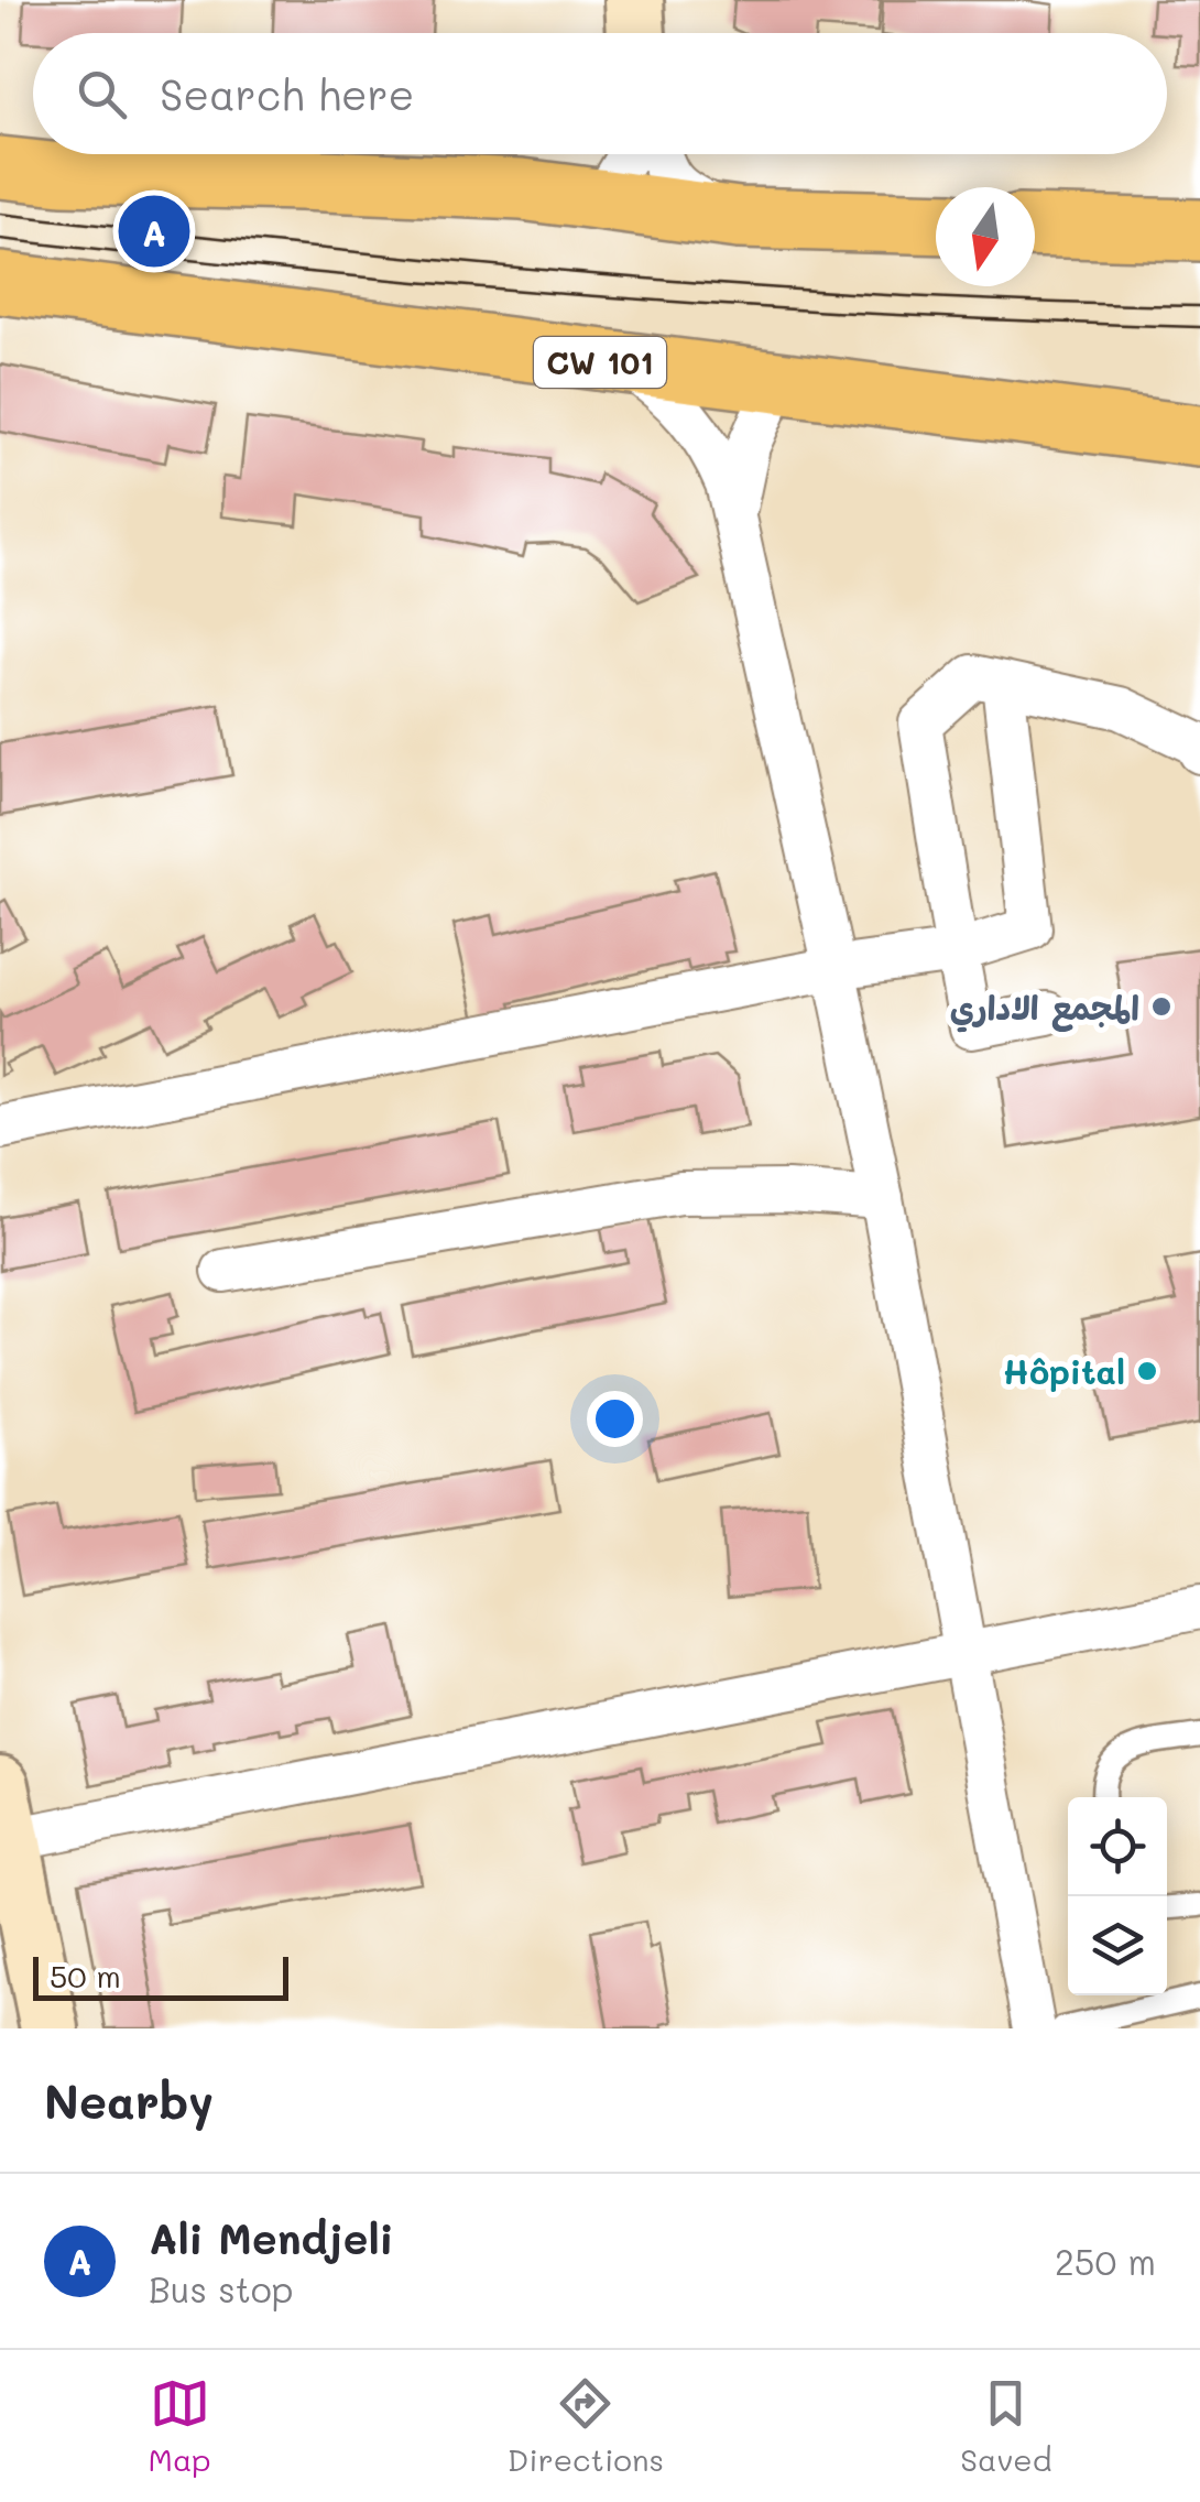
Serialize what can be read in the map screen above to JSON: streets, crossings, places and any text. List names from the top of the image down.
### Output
{
  "streets": {
    "main road": ["CW 101"]
  },
  "places": ["المجمع الاداري", "Hôpital"],
  "scale_bar": "50 m",
  "north": "bottom",
  "page": {
    "search": "Search here",
    "pins": "A",
    "scale": "50 m",
    "heading": "Nearby",
    "list": [
      {
        "mark": "A",
        "name": "Ali Mendjeli",
        "note": "Bus stop",
        "value": "250 m"
      }
    ],
    "nav": ["Map", "Directions", "Saved"]
  }
}
